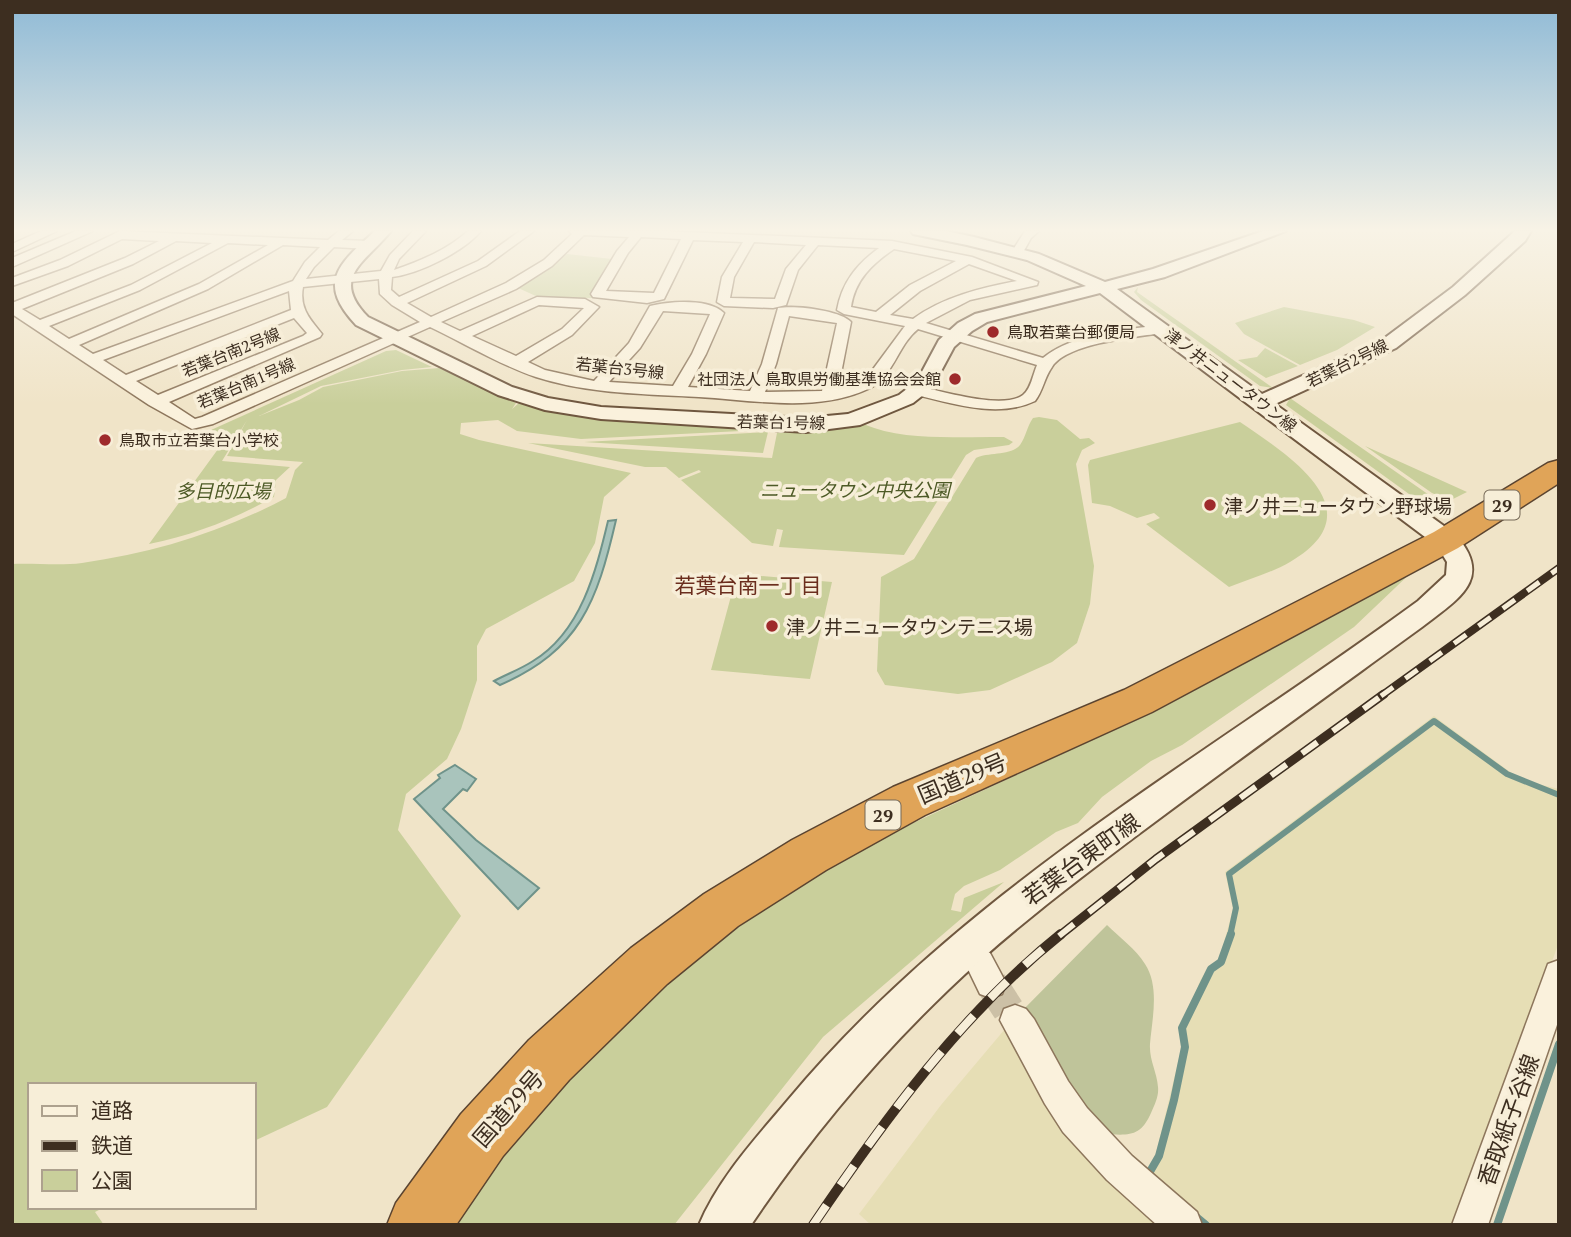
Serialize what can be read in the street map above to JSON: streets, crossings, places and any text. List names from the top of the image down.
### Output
{
  "streets": {
    "highway": ["29", "国道29号"],
    "street": [
      "若葉台南2号線",
      "若葉台2号線",
      "若葉台3号線",
      "津ノ井ニュータウン線",
      "若葉台南1号線",
      "若葉台1号線",
      "若葉台東町線",
      "香取紙子谷線"
    ]
  },
  "crossings": [
    ["若葉台南2号線", "若葉台南1号線"],
    ["若葉台2号線", "津ノ井ニュータウン線"],
    ["若葉台3号線", "若葉台南1号線"],
    ["津ノ井ニュータウン線", "国道29号"],
    ["津ノ井ニュータウン線", "若葉台東町線"],
    ["若葉台南1号線", "若葉台1号線"],
    ["国道29号", "若葉台東町線"]
  ],
  "districts": ["若葉台南一丁目"],
  "parks": ["ニュータウン中央公園", "多目的広場"],
  "places": [
    "鳥取若葉台郵便局",
    "社団法人 鳥取県労働基準協会会館",
    "鳥取市立若葉台小学校",
    "津ノ井ニュータウン野球場",
    "津ノ井ニュータウンテニス場"
  ],
  "legend": ["道路", "鉄道", "公園"]
}
